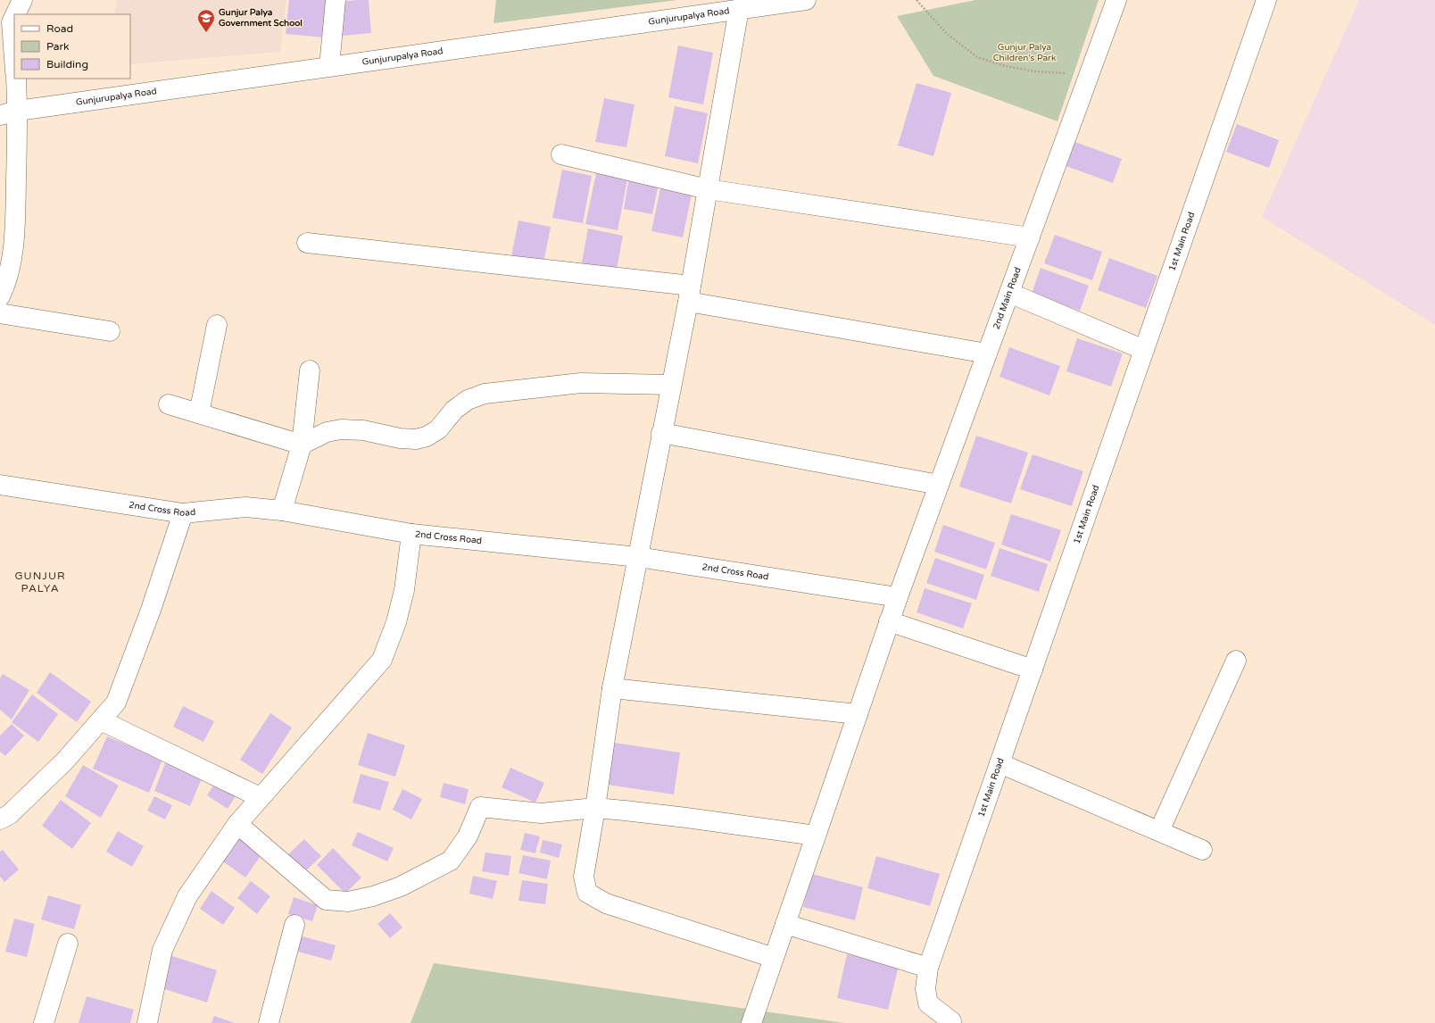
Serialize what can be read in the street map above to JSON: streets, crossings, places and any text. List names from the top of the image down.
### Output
{
  "streets": {
    "street": [
      "Gunjurupalya Road",
      "1st Main Road",
      "2nd Main Road",
      "2nd Cross Road"
    ]
  },
  "crossings": [
    ["2nd Main Road", "2nd Cross Road"]
  ],
  "districts": ["GUNJUR PALYA"],
  "parks": ["Gunjur Palya Children's Park"],
  "places": {
    "school or university": ["Gunjur Palya Government School"]
  },
  "legend": ["Road", "Park", "Building"]
}
